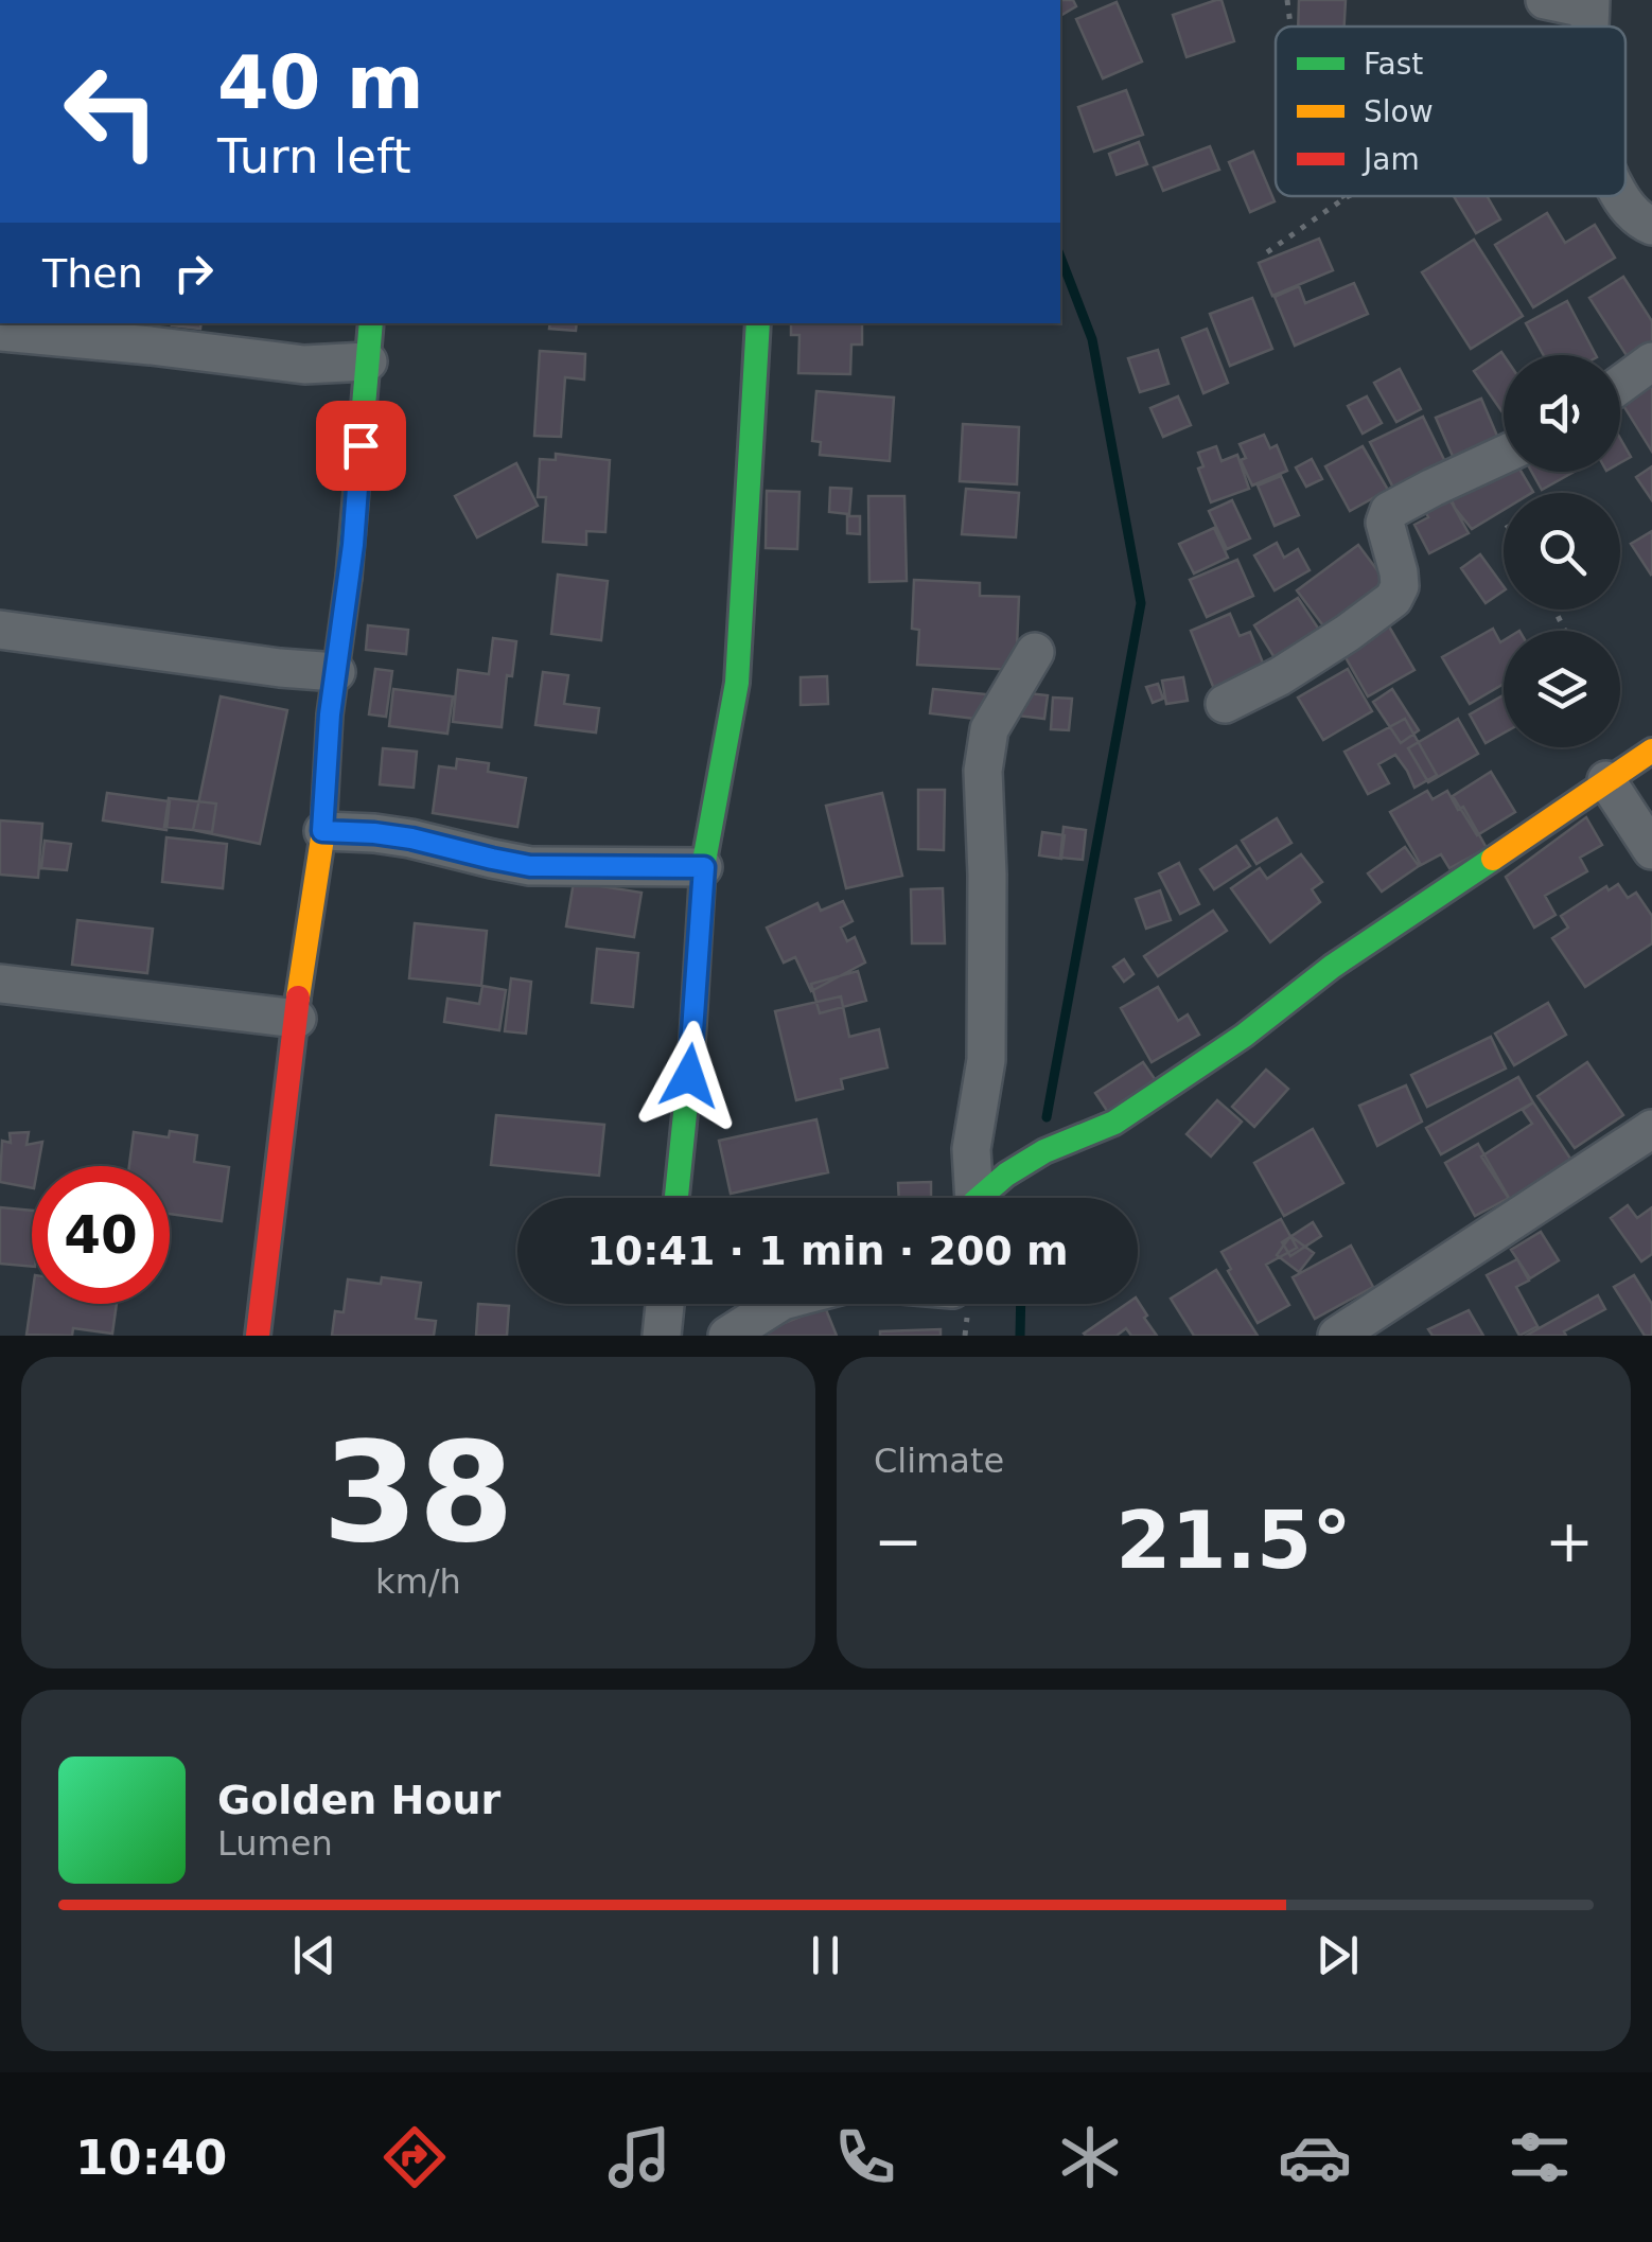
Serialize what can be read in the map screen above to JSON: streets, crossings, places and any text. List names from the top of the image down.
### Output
{
  "legend": ["Fast", "Slow", "Jam"],
  "page": {
    "turn": ["40 m", "Turn left"],
    "then": "Then",
    "limit": "40",
    "trip": "10:41 · 1 min · 200 m",
    "tile": [
      ["38", "km/h"],
      "Climate"
    ],
    "heat": ["−", "21.5°", "+"],
    "song": ["Golden Hour", "Lumen"],
    "tabs": "10:40"
  }
}
